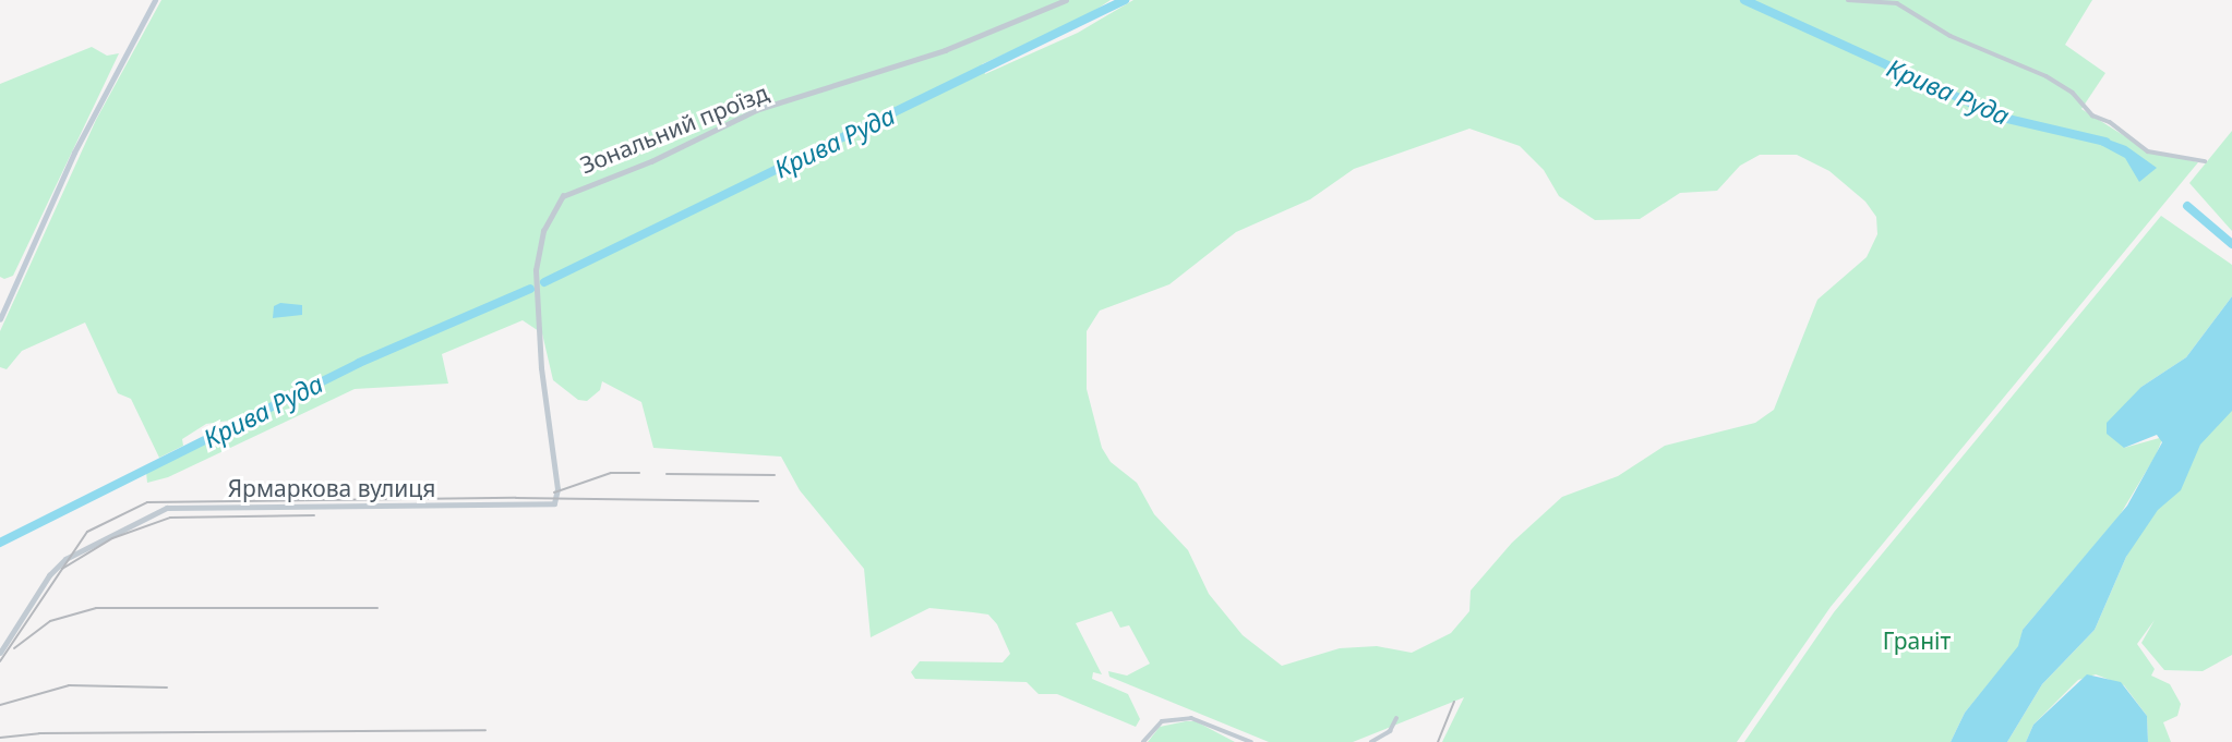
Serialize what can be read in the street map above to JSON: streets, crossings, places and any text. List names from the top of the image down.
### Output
{
  "streets": {
    "street": ["Зональний проїзд", "Ярмаркова вулиця"]
  },
  "crossings": [
    ["Зональний проїзд", "Ярмаркова вулиця"]
  ],
  "water": ["Крива Руда"],
  "parks": ["Граніт"]
}
